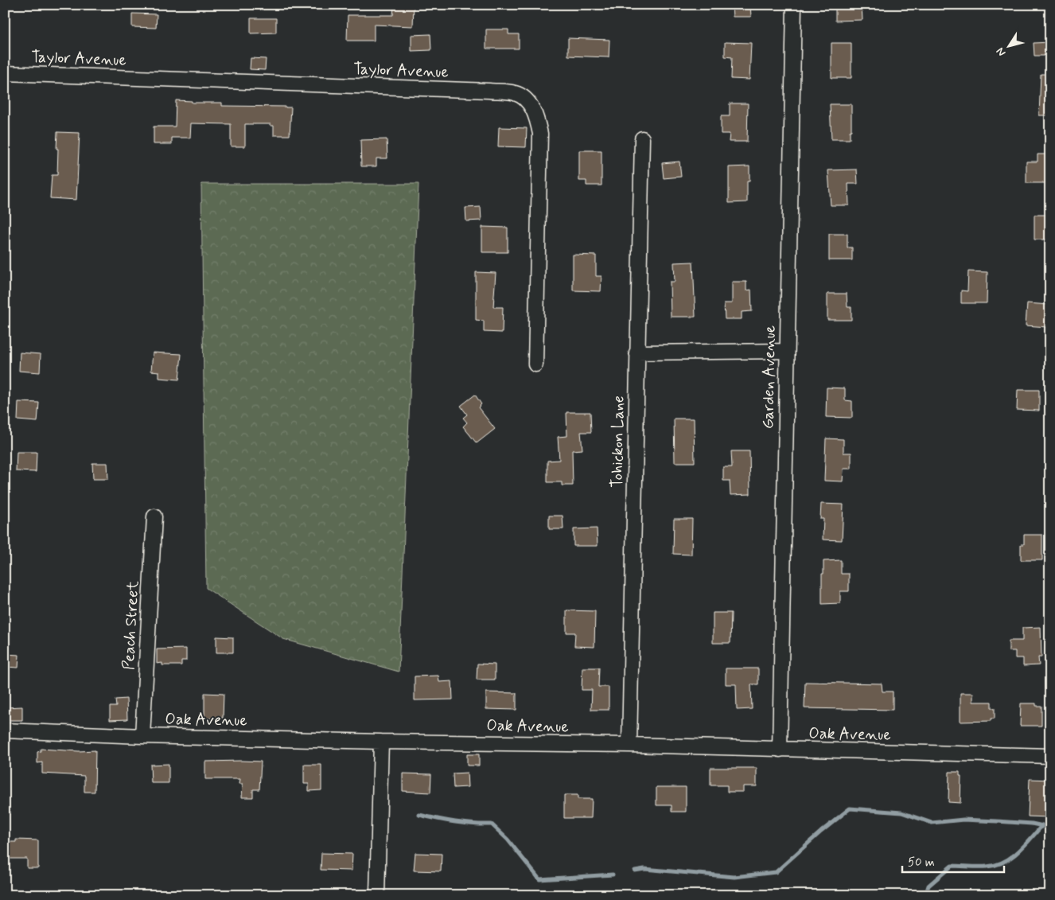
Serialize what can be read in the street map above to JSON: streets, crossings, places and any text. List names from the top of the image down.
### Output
{
  "streets": {
    "street": [
      "Taylor Avenue",
      "Garden Avenue",
      "Tohickon Lane",
      "Peach Street",
      "Oak Avenue"
    ]
  },
  "crossings": [
    ["Garden Avenue", "Oak Avenue"],
    ["Tohickon Lane", "Oak Avenue"],
    ["Peach Street", "Oak Avenue"]
  ],
  "scale_bar": "50 m",
  "north": "bottom left"
}
